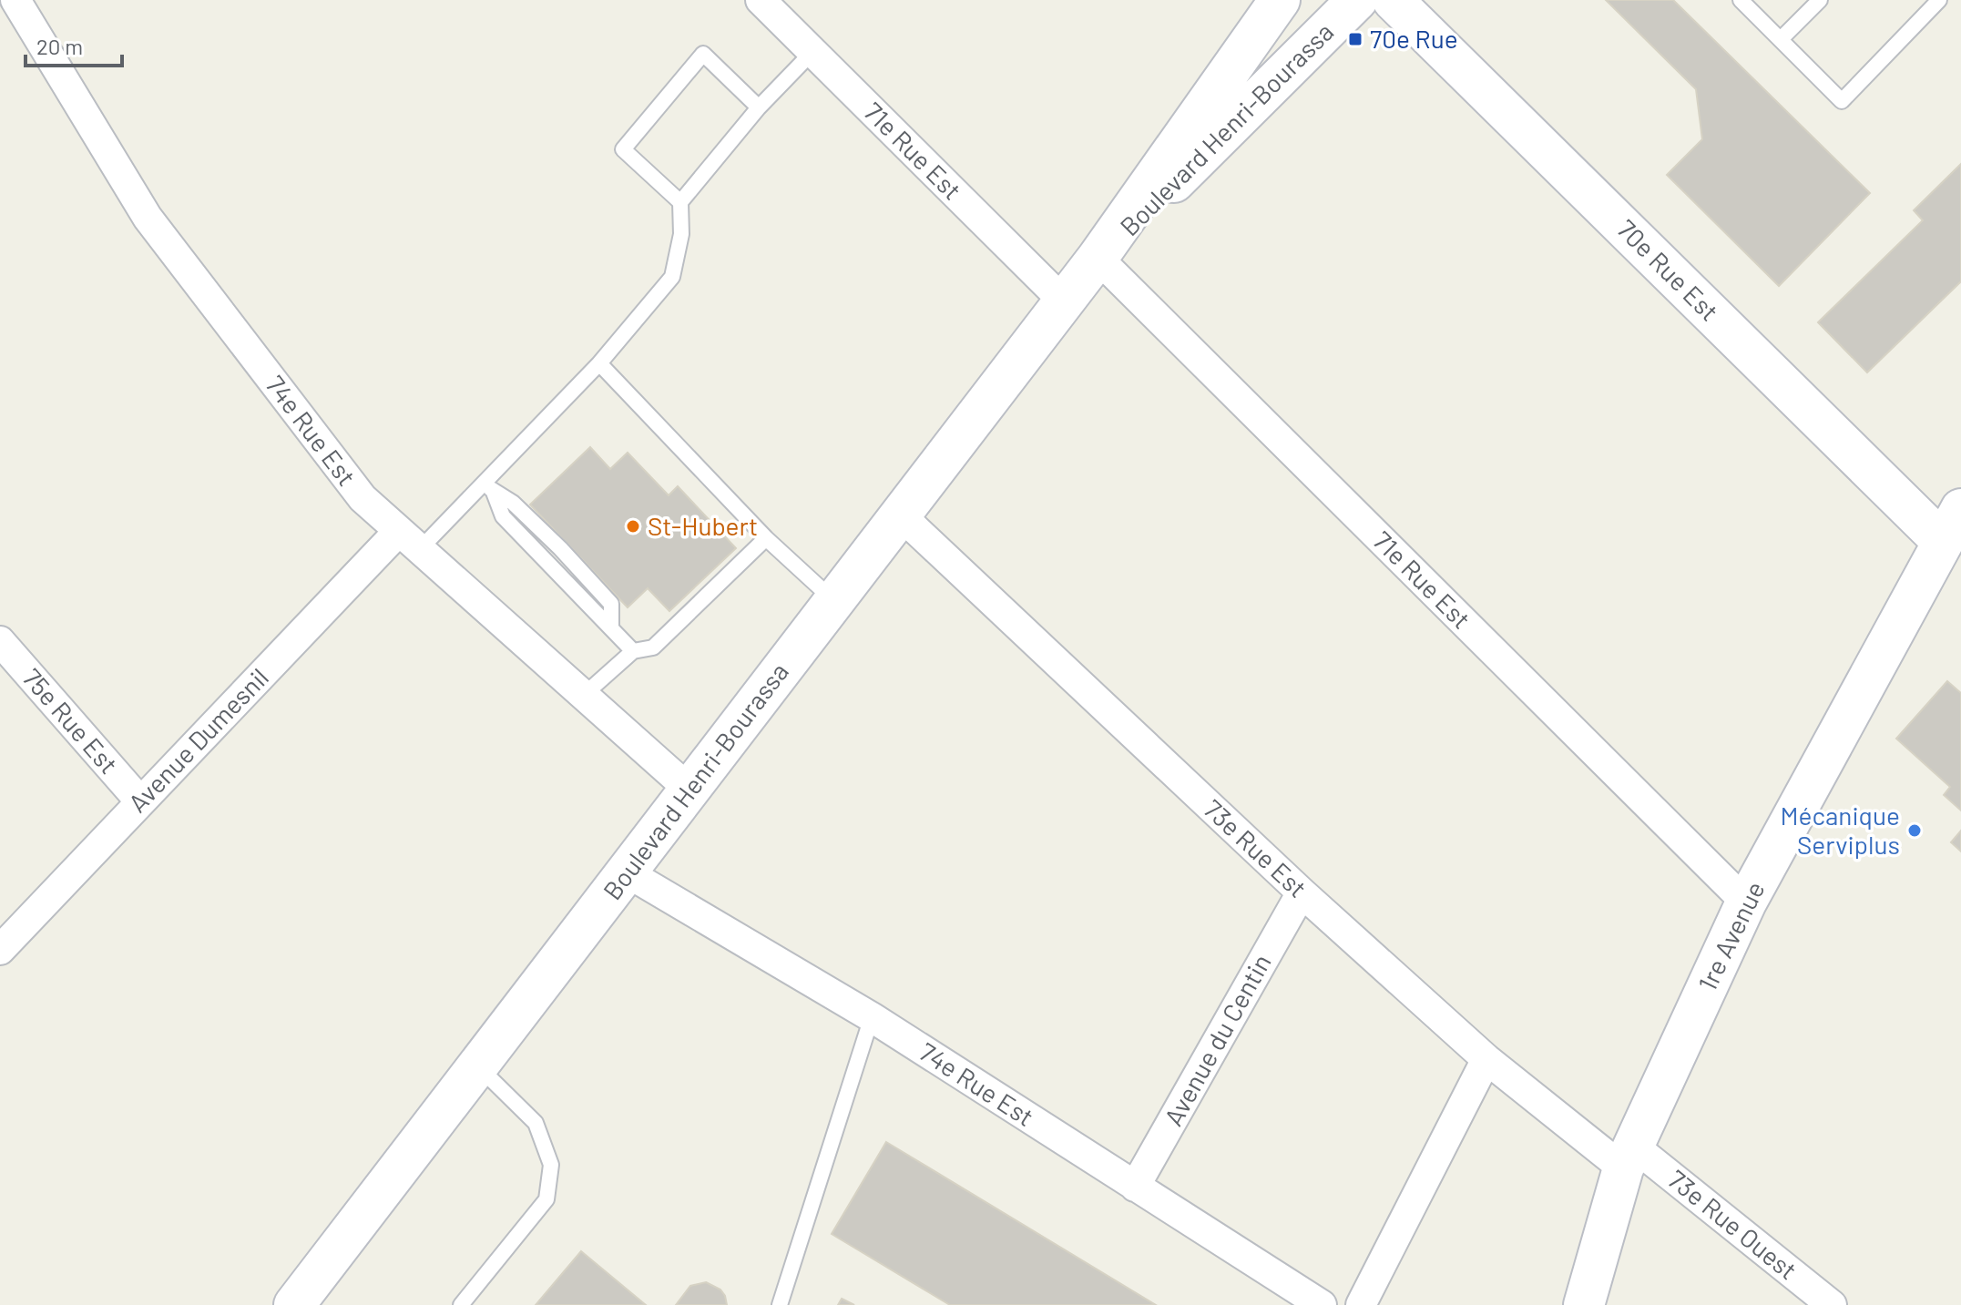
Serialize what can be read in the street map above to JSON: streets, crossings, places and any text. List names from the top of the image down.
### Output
{
  "streets": {
    "main road": ["Boulevard Henri-Bourassa", "70e Rue Est", "1re Avenue"],
    "street": [
      "71e Rue Est",
      "74e Rue Est",
      "75e Rue Est",
      "Avenue Dumesnil",
      "73e Rue Est",
      "Avenue du Centin",
      "73e Rue Ouest"
    ]
  },
  "crossings": [
    ["Boulevard Henri-Bourassa", "71e Rue Est"],
    ["Boulevard Henri-Bourassa", "74e Rue Est"],
    ["Boulevard Henri-Bourassa", "73e Rue Est"],
    ["71e Rue Est", "1re Avenue"],
    ["70e Rue Est", "1re Avenue"],
    ["74e Rue Est", "Avenue Dumesnil"],
    ["74e Rue Est", "Avenue du Centin"],
    ["75e Rue Est", "Avenue Dumesnil"],
    ["73e Rue Est", "1re Avenue"],
    ["73e Rue Est", "Avenue du Centin"],
    ["73e Rue Est", "73e Rue Ouest"],
    ["1re Avenue", "73e Rue Ouest"]
  ],
  "places": {
    "transit": ["70e Rue"],
    "other": ["St-Hubert", "Mécanique Serviplus"]
  },
  "scale_bar": "20 m"
}
